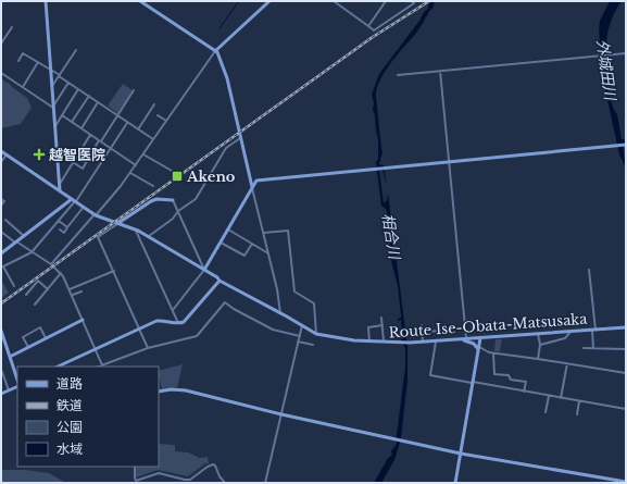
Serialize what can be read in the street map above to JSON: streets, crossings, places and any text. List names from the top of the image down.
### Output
{
  "streets": {
    "street": ["Route Ise-Obata-Matsusaka"]
  },
  "water": ["外城田川", "相合川"],
  "places": {
    "health": ["越智医院"],
    "transit": ["Akeno"]
  },
  "legend": [
    "道路",
    "鉄道",
    "公園",
    "水域"
  ]
}
